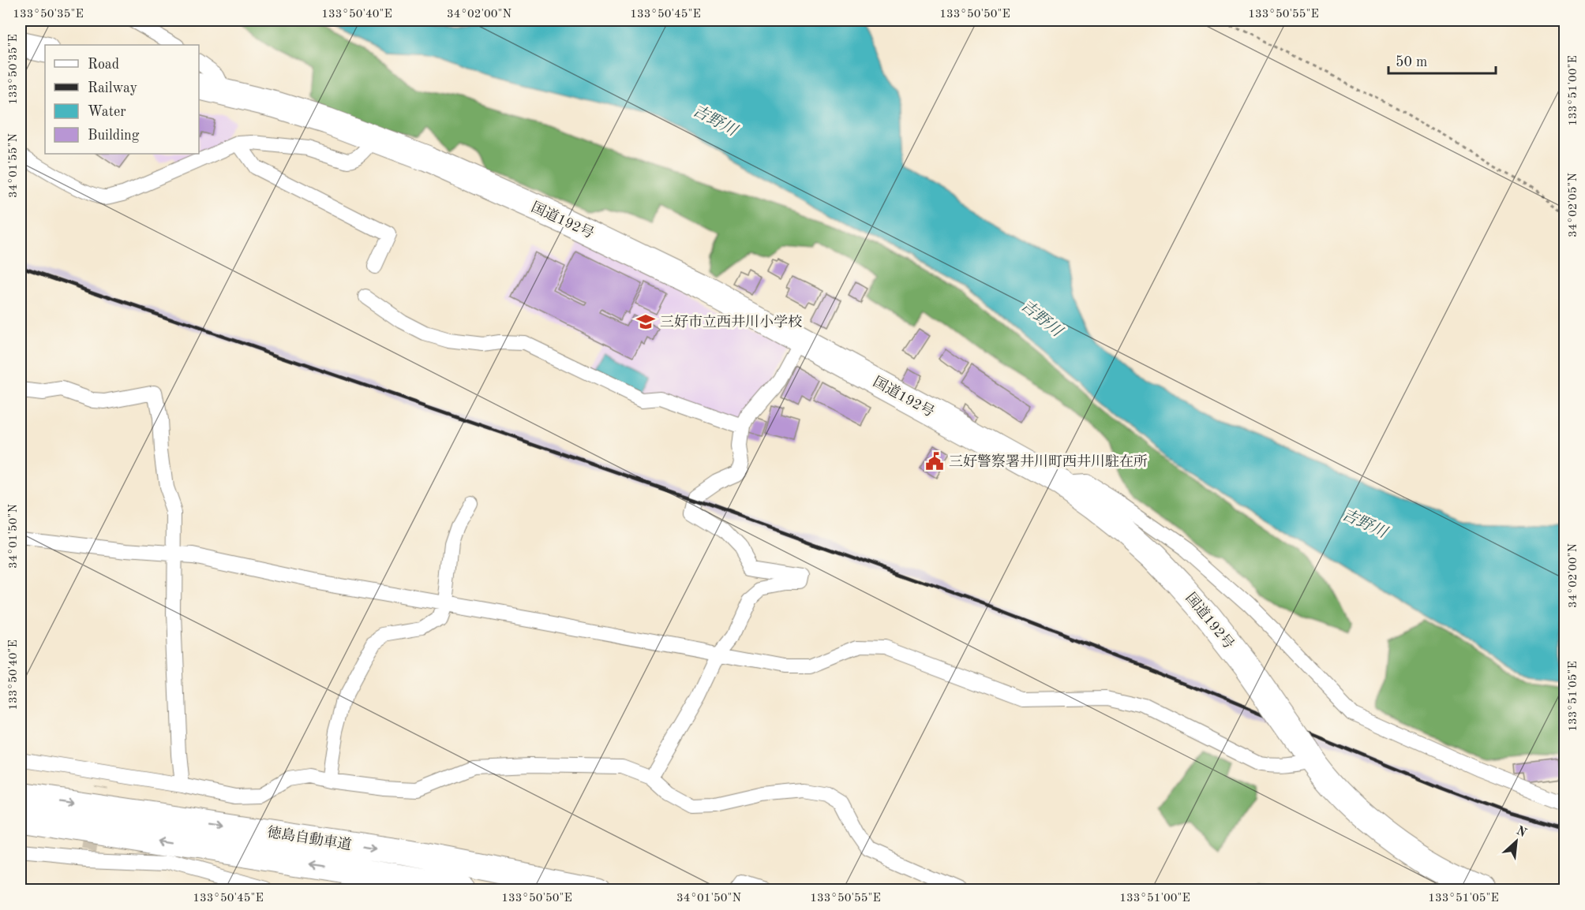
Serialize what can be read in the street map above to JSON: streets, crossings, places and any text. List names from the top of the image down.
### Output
{
  "streets": {
    "highway": ["国道192号", "徳島自動車道"]
  },
  "water": ["吉野川"],
  "places": {
    "school or university": ["三好市立西井川小学校"],
    "public building": ["三好警察署井川町西井川駐在所"]
  },
  "legend": [
    "Road",
    "Railway",
    "Water",
    "Building"
  ],
  "scale_bar": "50 m",
  "north": "top right",
  "coordinates": [
    "133°50'35\"E",
    "133°50'40\"E",
    "34°02'00\"N",
    "133°50'45\"E",
    "133°50'50\"E",
    "133°50'55\"E",
    "133°51'00\"E",
    "34°01'55\"N",
    "34°02'05\"N",
    "34°01'50\"N",
    "133°51'05\"E"
  ]
}
